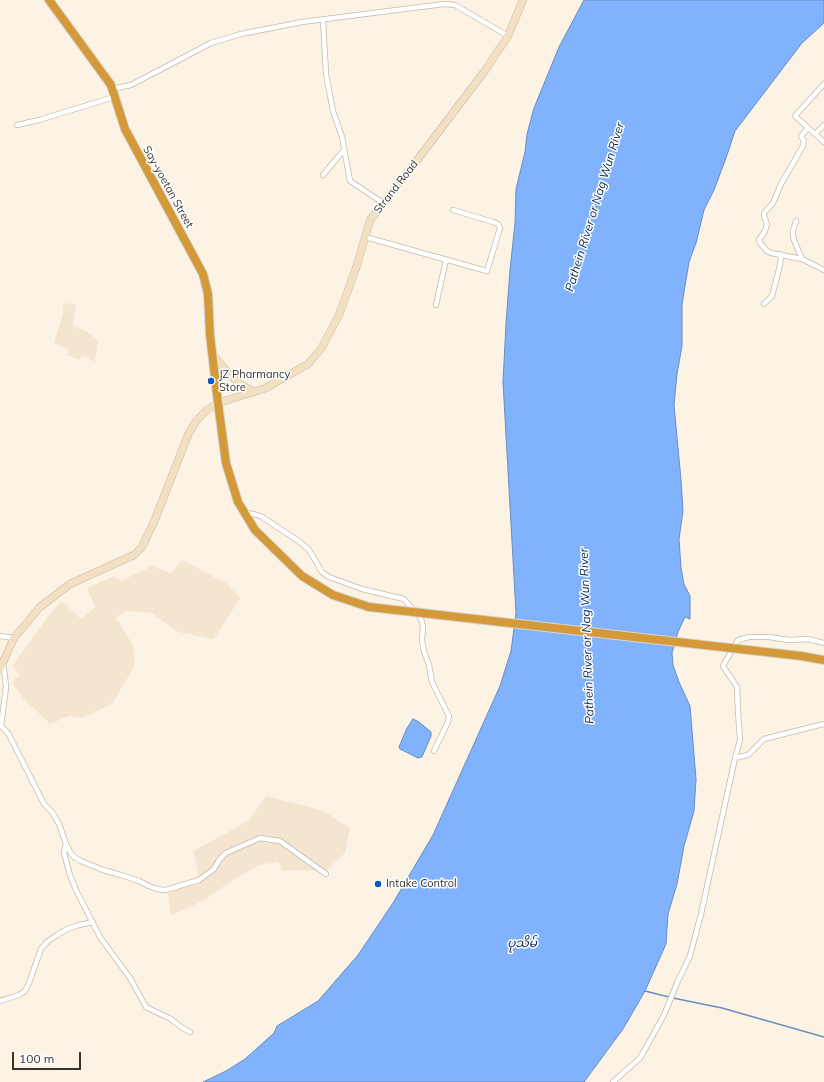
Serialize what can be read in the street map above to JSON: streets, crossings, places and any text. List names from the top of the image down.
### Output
{
  "streets": {
    "highway": ["Say-yoetan Street"],
    "main road": ["Strand Road"]
  },
  "crossings": [
    ["Say-yoetan Street", "Strand Road"]
  ],
  "water": ["Pathein River or Nag Wun River", "ပုသိမ်"],
  "places": ["JZ Pharmancy Store", "Intake Control"],
  "scale_bar": "100 m"
}
